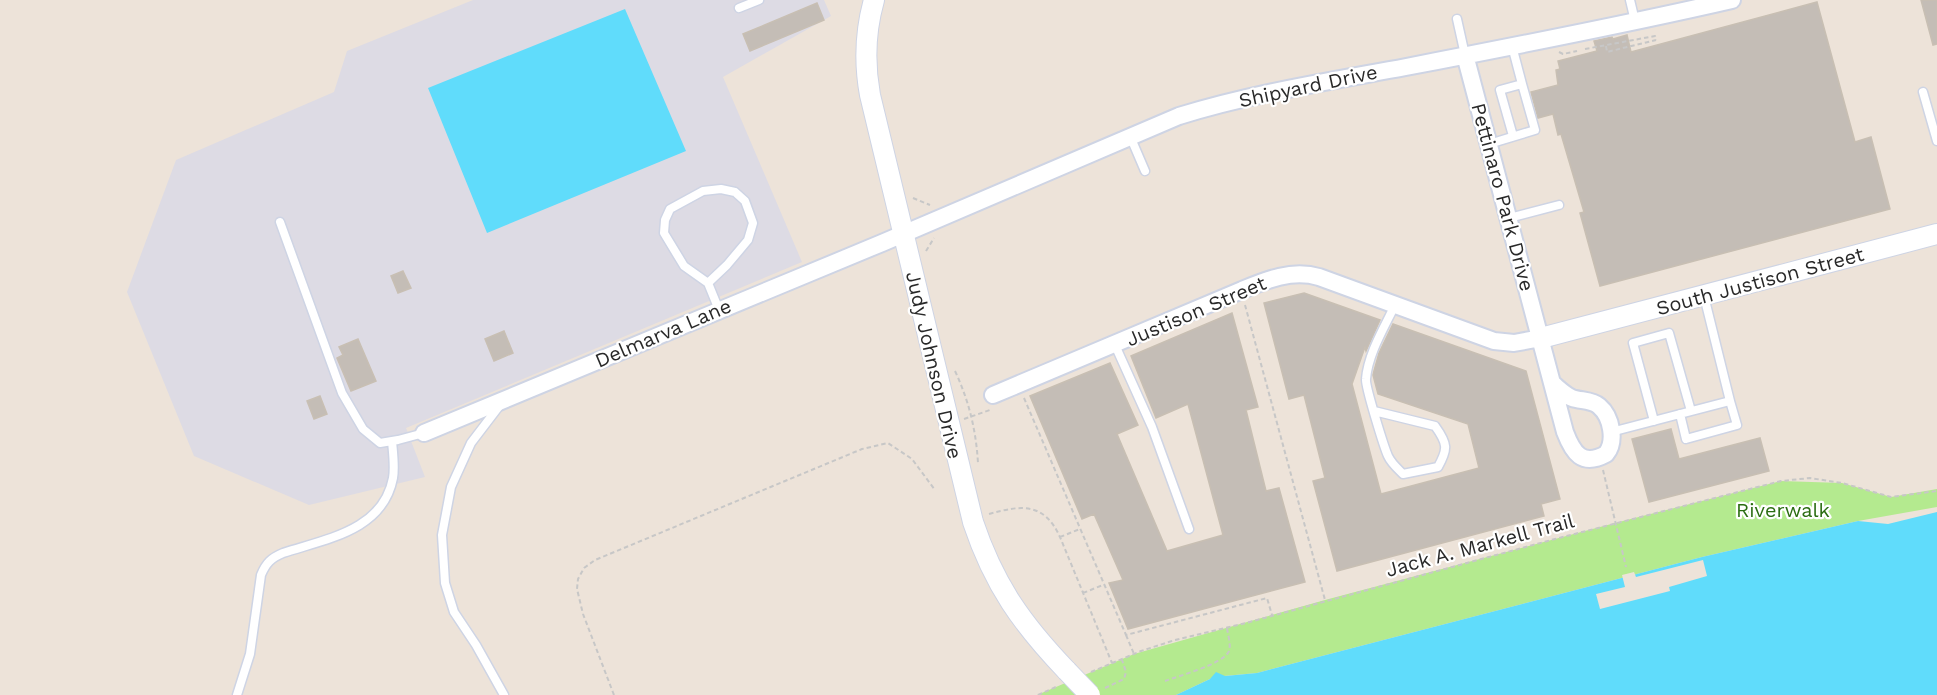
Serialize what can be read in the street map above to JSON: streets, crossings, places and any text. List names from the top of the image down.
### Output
{
  "streets": {
    "street": [
      "Shipyard Drive",
      "Pettinaro Park Drive",
      "South Justison Street",
      "Justison Street",
      "Delmarva Lane",
      "Judy Johnson Drive"
    ],
    "path": ["Jack A. Markell Trail"]
  },
  "crossings": [
    ["Shipyard Drive", "Pettinaro Park Drive"],
    ["Shipyard Drive", "Delmarva Lane"],
    ["Shipyard Drive", "Judy Johnson Drive"],
    ["Pettinaro Park Drive", "South Justison Street"],
    ["Pettinaro Park Drive", "Justison Street"],
    ["South Justison Street", "Justison Street"],
    ["Delmarva Lane", "Judy Johnson Drive"]
  ],
  "parks": ["Riverwalk"]
}
